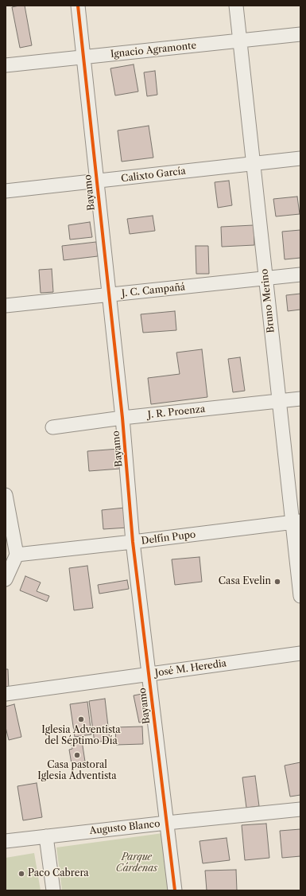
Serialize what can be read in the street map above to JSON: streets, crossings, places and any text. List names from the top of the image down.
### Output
{
  "streets": {
    "street": [
      "Ignacio Agramonte",
      "Calixto García",
      "Bayamo",
      "J. C. Campañá",
      "Bruno Merino",
      "J. R. Proenza",
      "Delfín Pupo",
      "José M. Heredia",
      "Augusto Blanco"
    ]
  },
  "crossings": [
    ["Ignacio Agramonte", "Bayamo"],
    ["Ignacio Agramonte", "Bruno Merino"],
    ["Calixto García", "Bayamo"],
    ["Calixto García", "Bruno Merino"],
    ["Bayamo", "J. C. Campañá"],
    ["Bayamo", "J. R. Proenza"],
    ["Bayamo", "Delfín Pupo"],
    ["Bayamo", "José M. Heredia"],
    ["Bayamo", "Augusto Blanco"],
    ["J. C. Campañá", "Bruno Merino"],
    ["Bruno Merino", "J. R. Proenza"],
    ["Bruno Merino", "Delfín Pupo"]
  ],
  "parks": ["Parque Cárdenas"],
  "places": [
    "Casa Evelin",
    "Iglesia Adventista del Séptimo Día",
    "Casa pastoral Iglesia Adventista",
    "Paco Cabrera"
  ]
}
